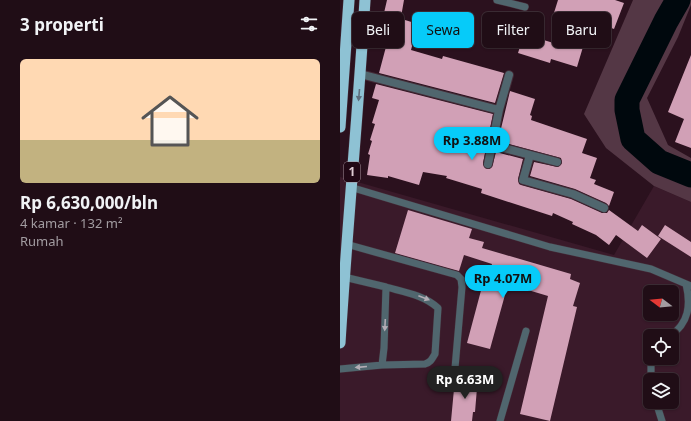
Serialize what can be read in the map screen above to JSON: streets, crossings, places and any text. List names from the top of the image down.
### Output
{
  "streets": {
    "highway": ["1"]
  },
  "north": "left",
  "page": {
    "heading": "3 properti",
    "chip": [
      "Beli",
      "Sewa",
      "Filter",
      "Baru"
    ],
    "list": [
      {
        "name": "Rp 6,630,000/bln",
        "note": "4 kamar · 132 m² · Rumah"
      }
    ],
    "price": ["Rp 3.88M", "Rp 4.07M", "Rp 6.63M"]
  }
}
